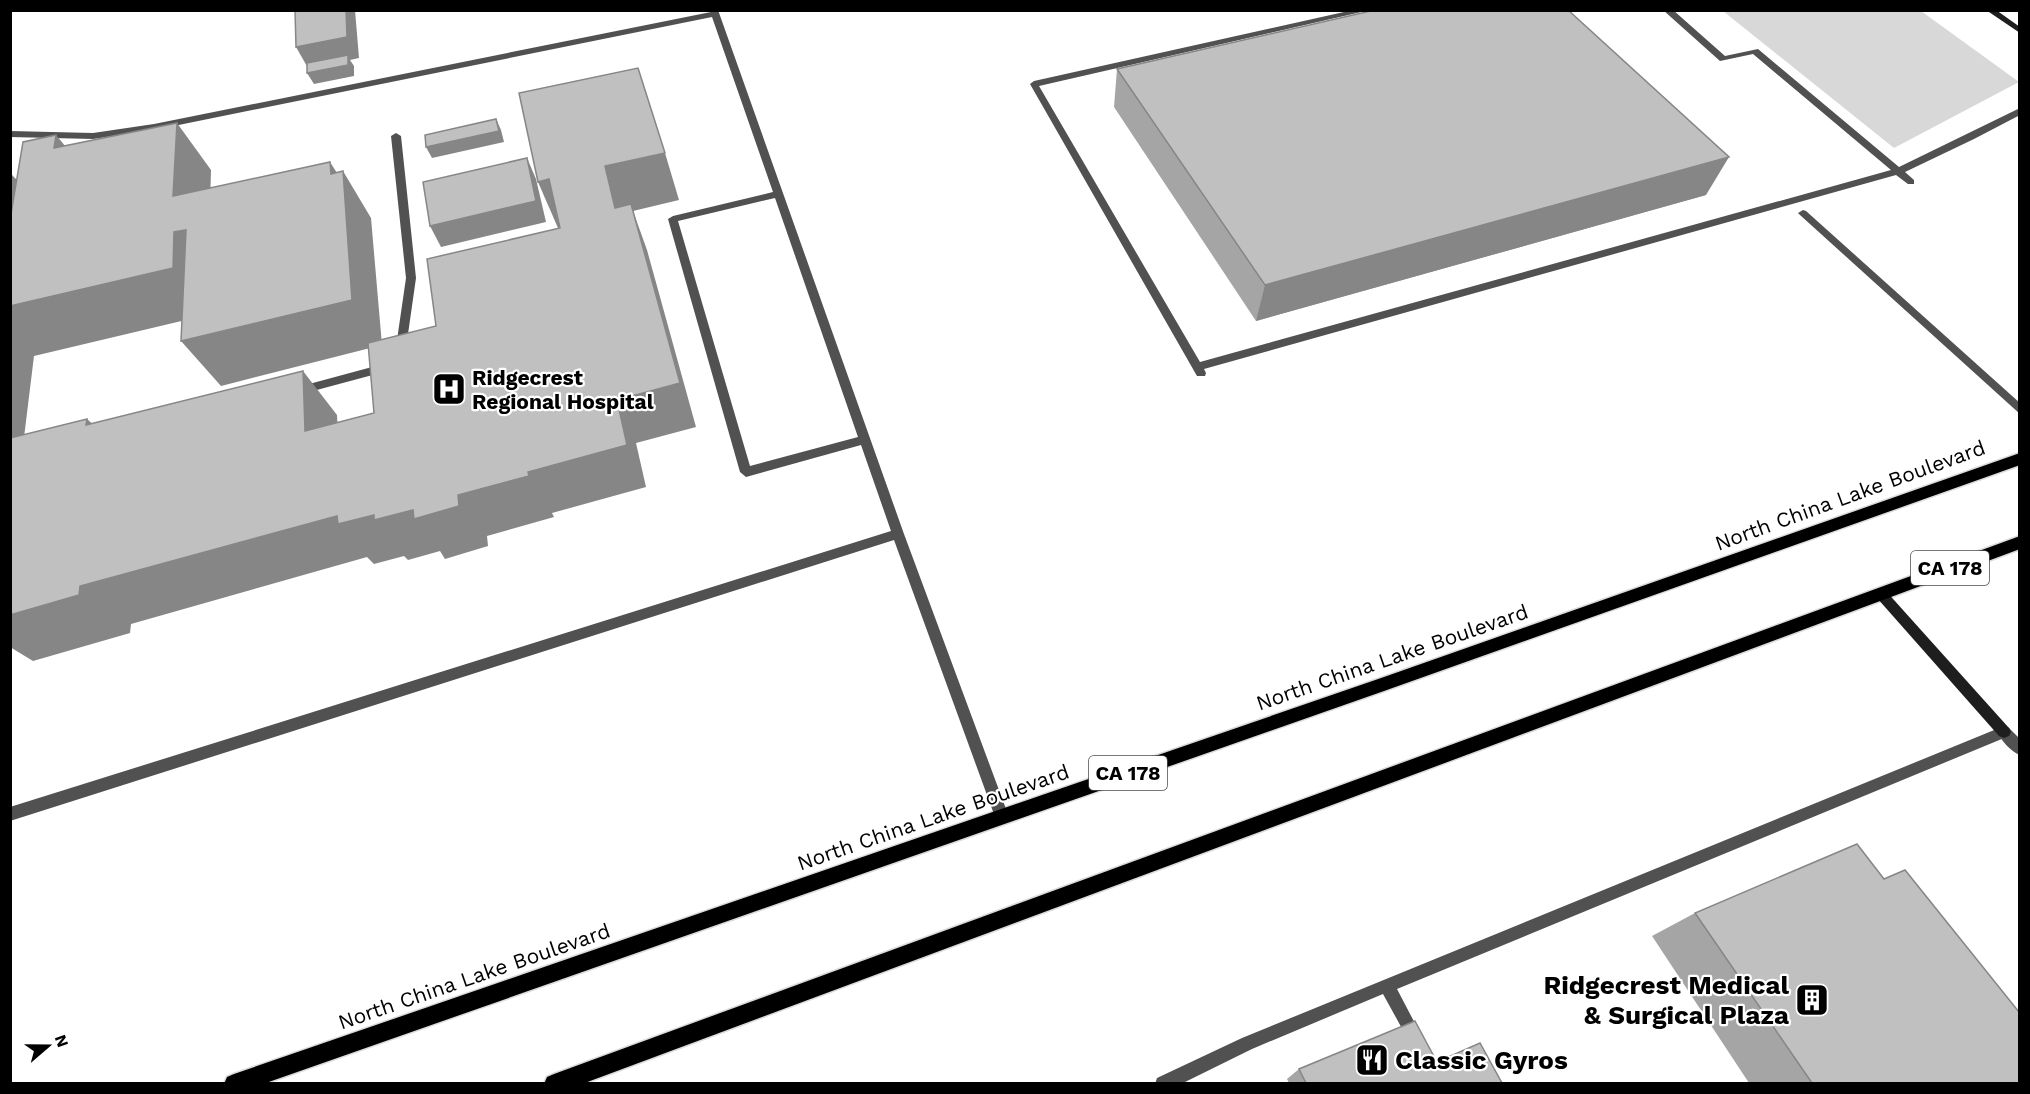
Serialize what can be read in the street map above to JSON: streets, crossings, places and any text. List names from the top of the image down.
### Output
{
  "streets": {
    "main road": ["North China Lake Boulevard", "CA 178"]
  },
  "places": {
    "hospital": ["Ridgecrest Regional Hospital"],
    "building": ["Ridgecrest Medical & Surgical Plaza"],
    "restaurant": ["Classic Gyros"]
  },
  "north": "right"
}
